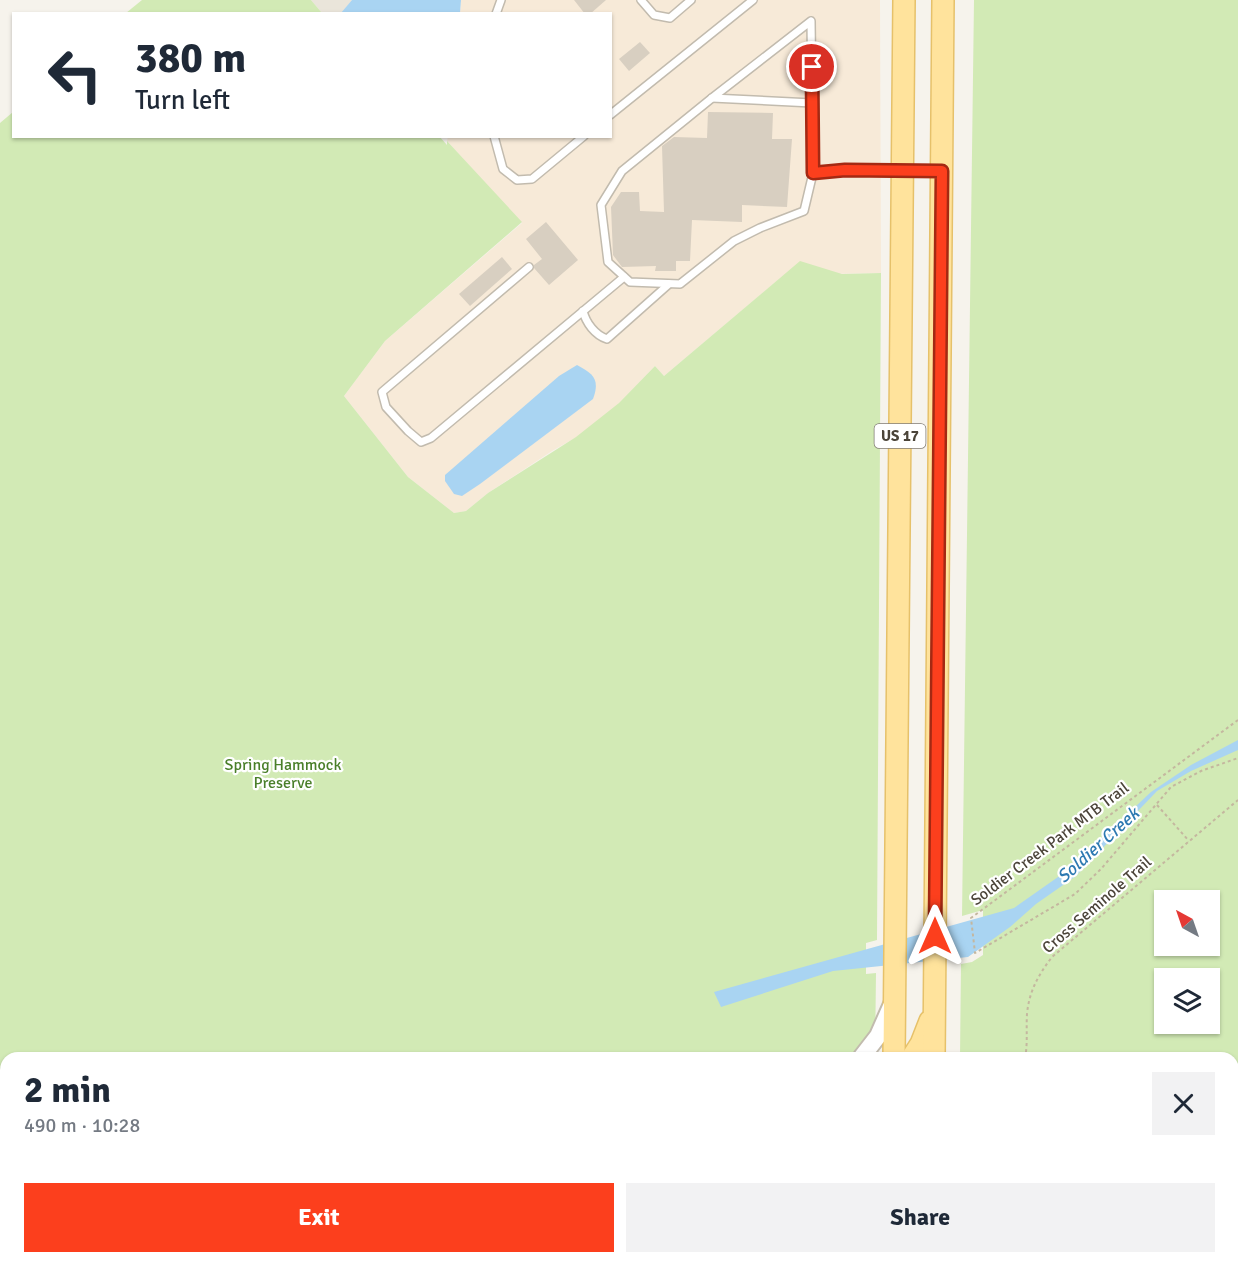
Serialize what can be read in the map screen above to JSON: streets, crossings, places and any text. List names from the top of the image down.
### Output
{
  "streets": {
    "main road": ["US 17"],
    "path": ["Soldier Creek Park MTB Trail", "Cross Seminole Trail"]
  },
  "water": ["Soldier Creek"],
  "parks": ["Spring Hammock Preserve"],
  "north": "top left",
  "page": {
    "turn": ["380 m", "Turn left"],
    "heading": ["2 min", "490 m · 10:28"],
    "buttons": ["Exit", "Share"]
  }
}
